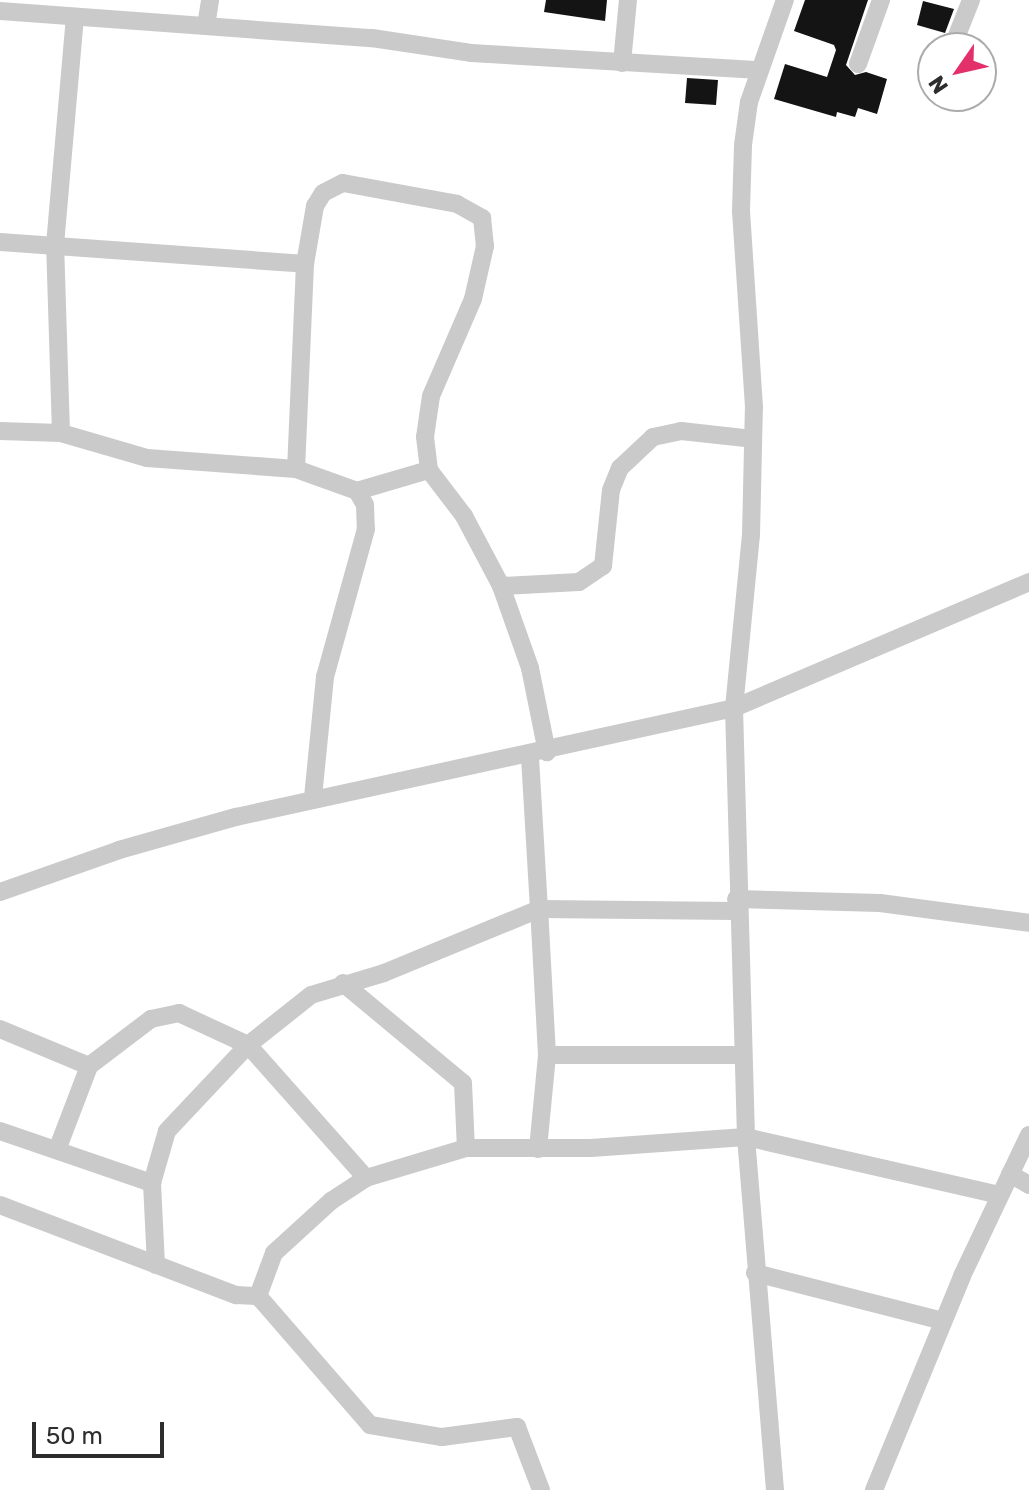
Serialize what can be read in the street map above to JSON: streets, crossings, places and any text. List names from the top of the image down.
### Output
{
  "scale_bar": "50 m",
  "north": "bottom left"
}
